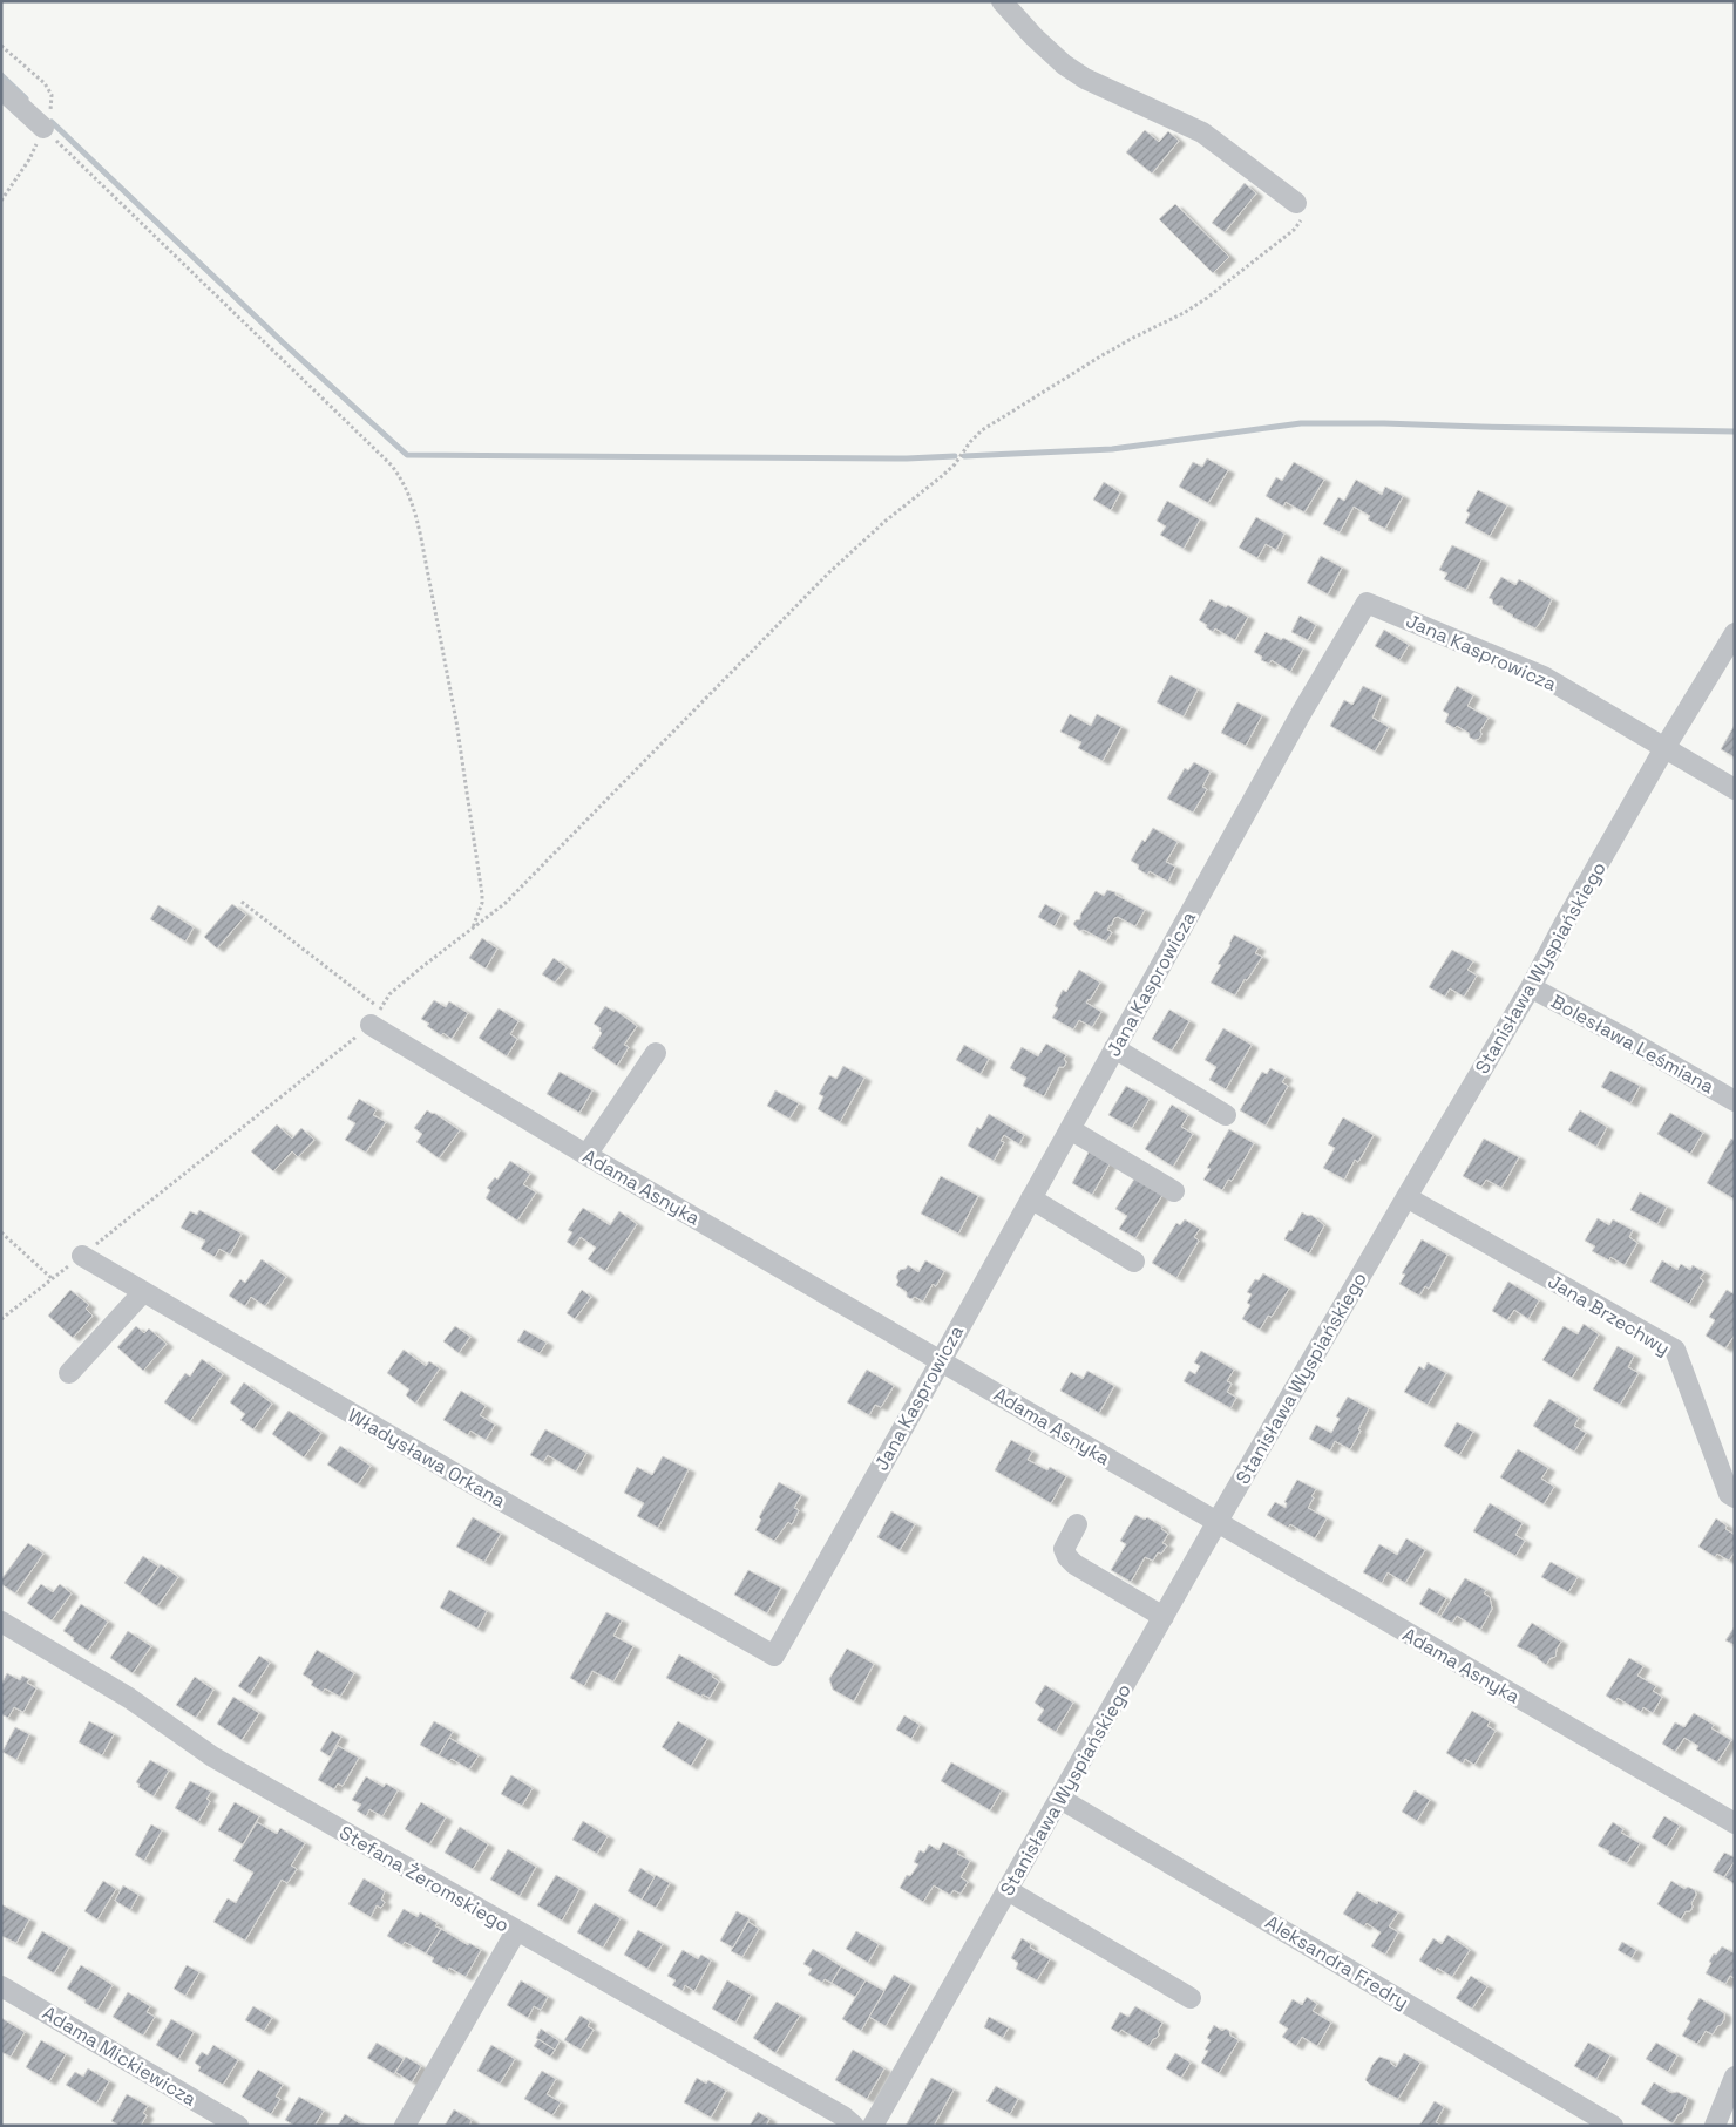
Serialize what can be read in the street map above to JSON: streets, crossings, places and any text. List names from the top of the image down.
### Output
{
  "streets": {
    "street": [
      "Jana Kasprowicza",
      "Stanisława Wyspiańskiego",
      "Bolesława Leśmiana",
      "Adama Asnyka",
      "Jana Brzechwy",
      "Władysława Orkana",
      "Stefana Żeromskiego",
      "Aleksandra Fredry",
      "Adama Mickiewicza"
    ]
  },
  "crossings": [
    ["Jana Kasprowicza", "Stanisława Wyspiańskiego"],
    ["Jana Kasprowicza", "Adama Asnyka"],
    ["Jana Kasprowicza", "Władysława Orkana"],
    ["Stanisława Wyspiańskiego", "Bolesława Leśmiana"],
    ["Stanisława Wyspiańskiego", "Adama Asnyka"],
    ["Stanisława Wyspiańskiego", "Jana Brzechwy"],
    ["Stanisława Wyspiańskiego", "Aleksandra Fredry"]
  ]
}
